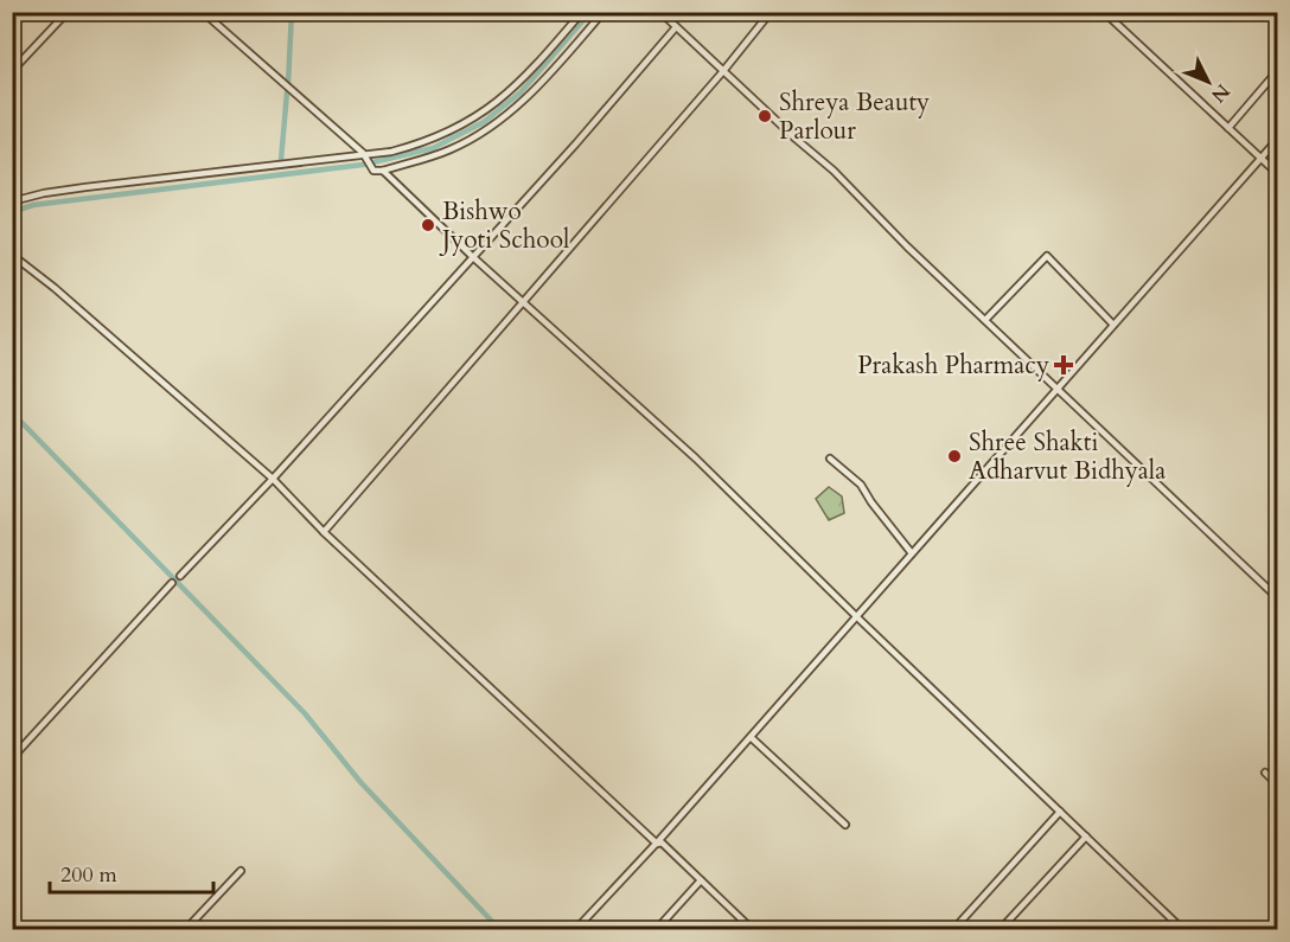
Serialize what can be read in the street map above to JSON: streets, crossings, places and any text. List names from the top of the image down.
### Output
{
  "places": {
    "other": ["Shreya Beauty Parlour", "Bishwo Jyoti School", "Shree Shakti Adharvut Bidhyala"],
    "health": ["Prakash Pharmacy"]
  },
  "scale_bar": "200 m",
  "north": "bottom right"
}
